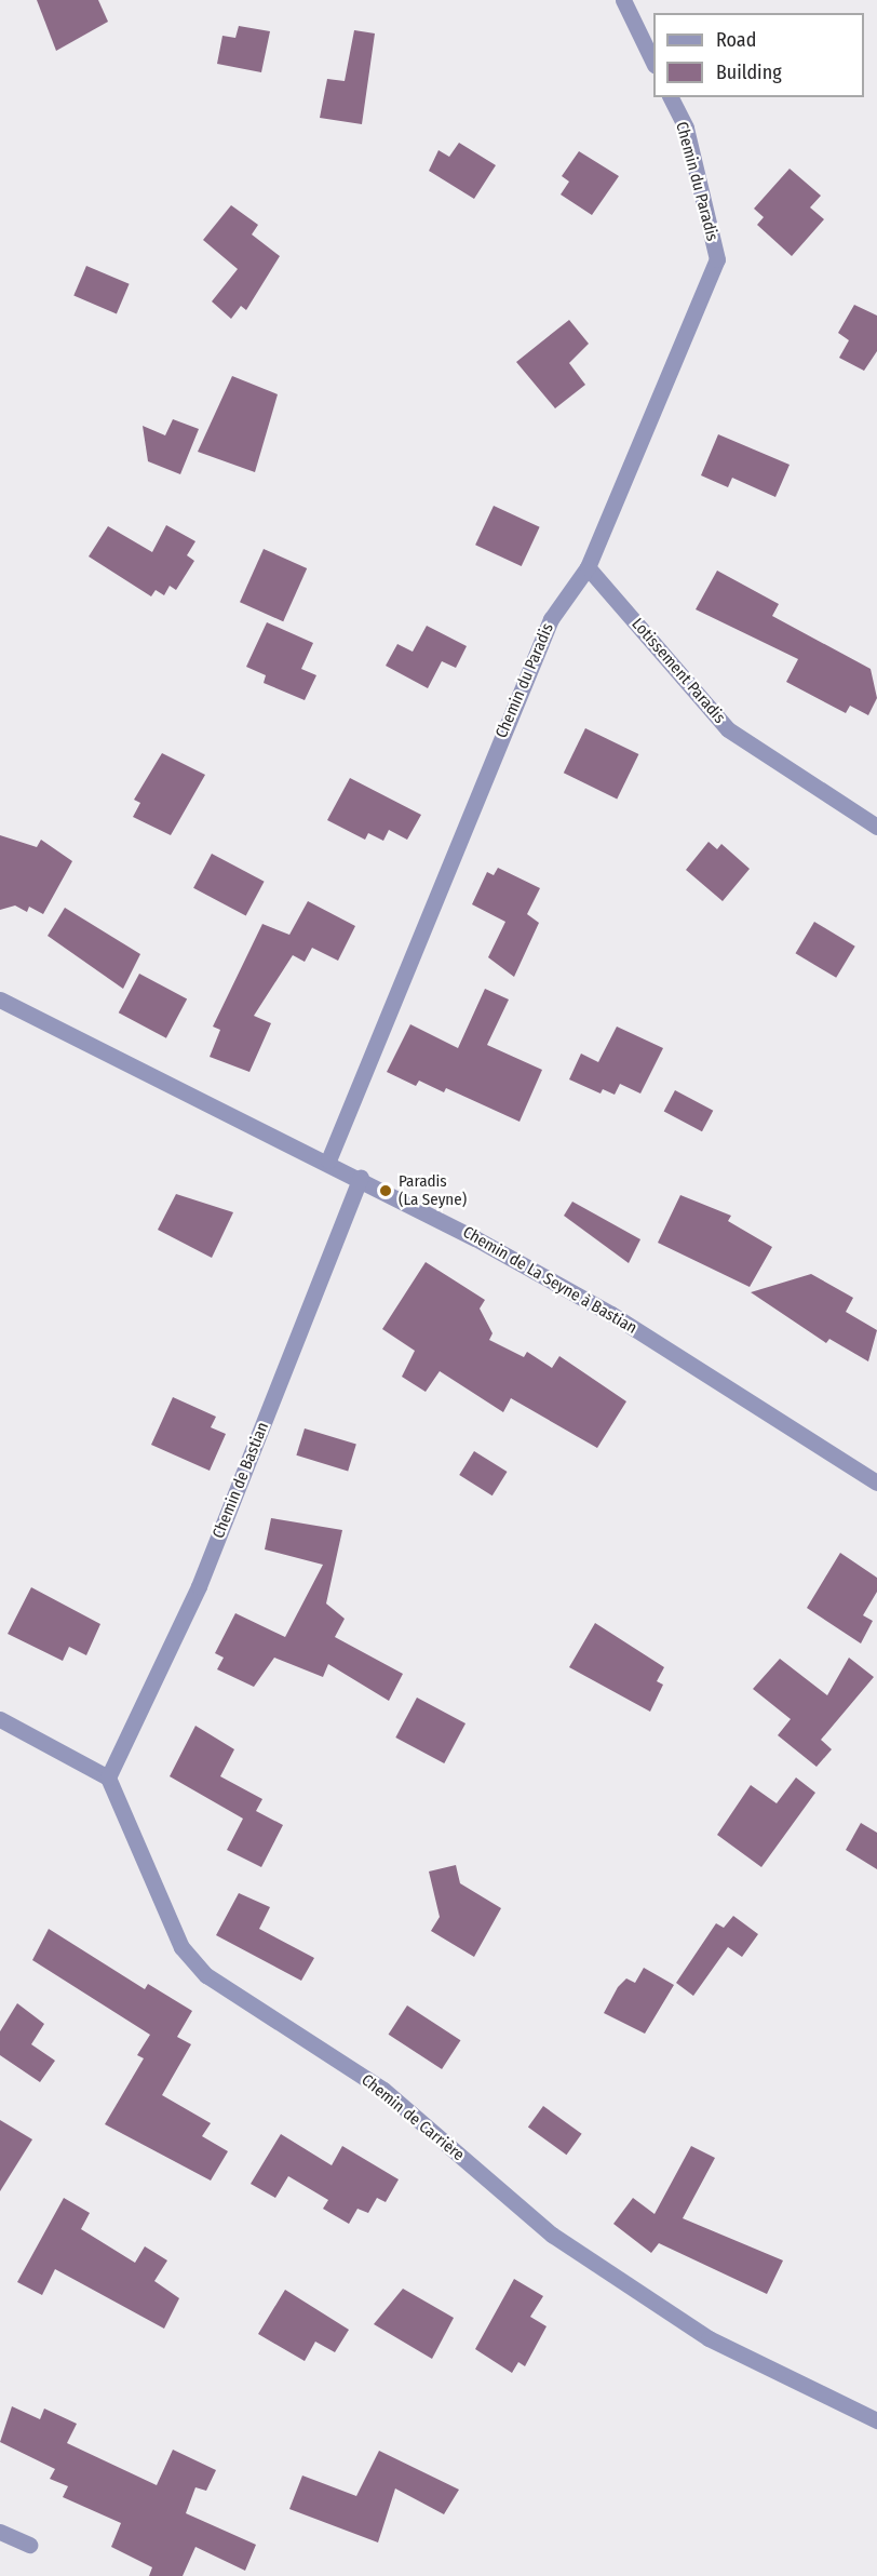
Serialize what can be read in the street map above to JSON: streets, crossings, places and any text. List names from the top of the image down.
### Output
{
  "streets": {
    "street": [
      "Chemin du Paradis",
      "Lotissement Paradis",
      "Chemin de La Seyne à Bastian",
      "Chemin de Bastian",
      "Chemin de Carrière"
    ]
  },
  "crossings": [
    ["Chemin du Paradis", "Lotissement Paradis"],
    ["Chemin du Paradis", "Chemin de La Seyne à Bastian"],
    ["Chemin de La Seyne à Bastian", "Chemin de Bastian"],
    ["Chemin de Bastian", "Chemin de Carrière"]
  ],
  "places": ["Paradis (La Seyne)"],
  "legend": ["Road", "Building"]
}
